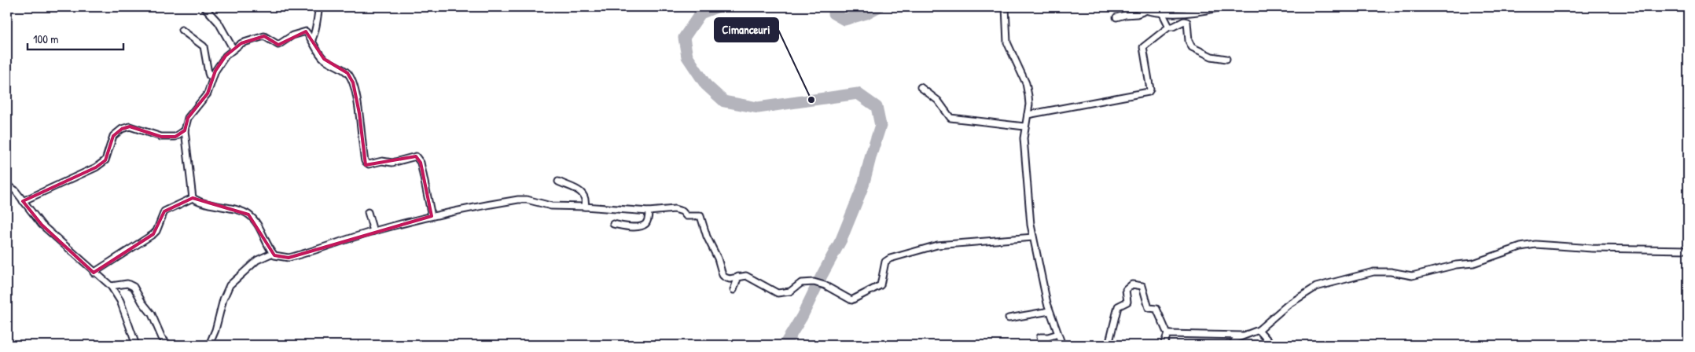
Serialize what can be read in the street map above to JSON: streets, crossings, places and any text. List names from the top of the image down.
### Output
{
  "places": ["Cimanceuri"],
  "scale_bar": "100 m"
}
